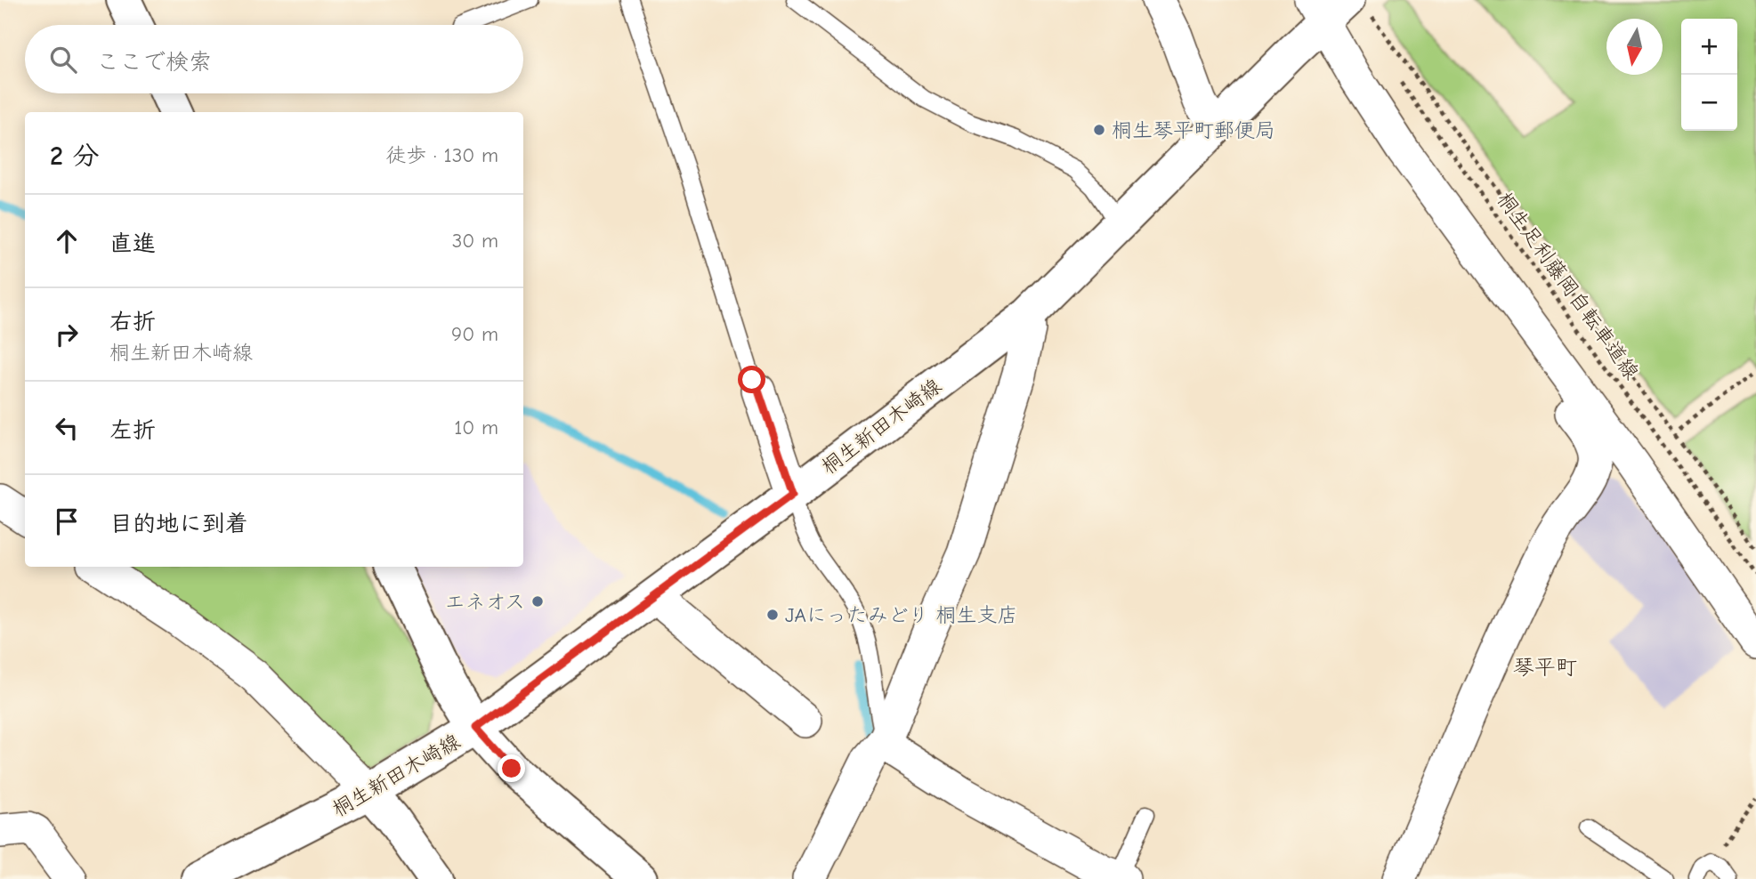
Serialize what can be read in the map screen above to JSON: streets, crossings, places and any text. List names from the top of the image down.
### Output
{
  "streets": {
    "main road": ["桐生新田木崎線"],
    "path": ["桐生足利藤岡自転車道線"]
  },
  "districts": ["琴平町"],
  "places": ["桐生琴平町郵便局", "エネオス", "JAにったみどり 桐生支店"],
  "north": "bottom",
  "page": {
    "map_buttons": ["+", "−"],
    "search": "ここで検索",
    "heading": ["2 分", "徒歩 · 130 m"],
    "list": [
      ["直進", "30 m"],
      ["右折", "桐生新田木崎線", "90 m"],
      ["左折", "10 m"],
      "目的地に到着"
    ]
  }
}
